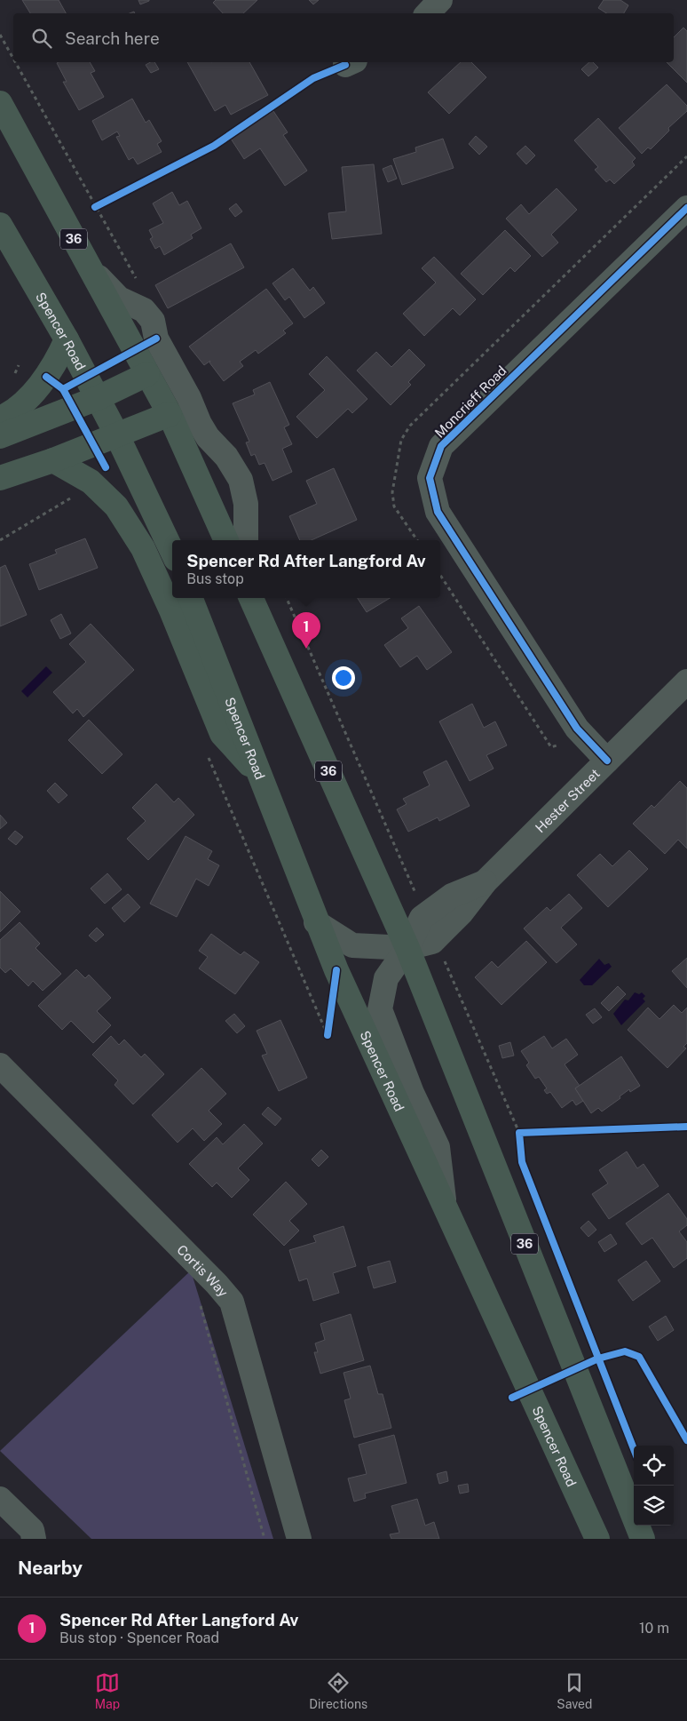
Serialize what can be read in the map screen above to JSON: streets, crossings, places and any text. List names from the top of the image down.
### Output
{
  "streets": {
    "main road": ["36", "Spencer Road"],
    "street": ["Moncrieff Road", "Hester Street", "Cortis Way"]
  },
  "crossings": [
    ["36", "Hester Street"],
    ["Spencer Road", "Hester Street"],
    ["Moncrieff Road", "Hester Street"]
  ],
  "page": {
    "search": "Search here",
    "popup": ["Spencer Rd After Langford Av", "Bus stop"],
    "pins": "1",
    "heading": "Nearby",
    "list": [
      {
        "mark": "1",
        "name": "Spencer Rd After Langford Av",
        "note": "Bus stop · Spencer Road",
        "value": "10 m"
      }
    ],
    "nav": ["Map", "Directions", "Saved"]
  }
}
